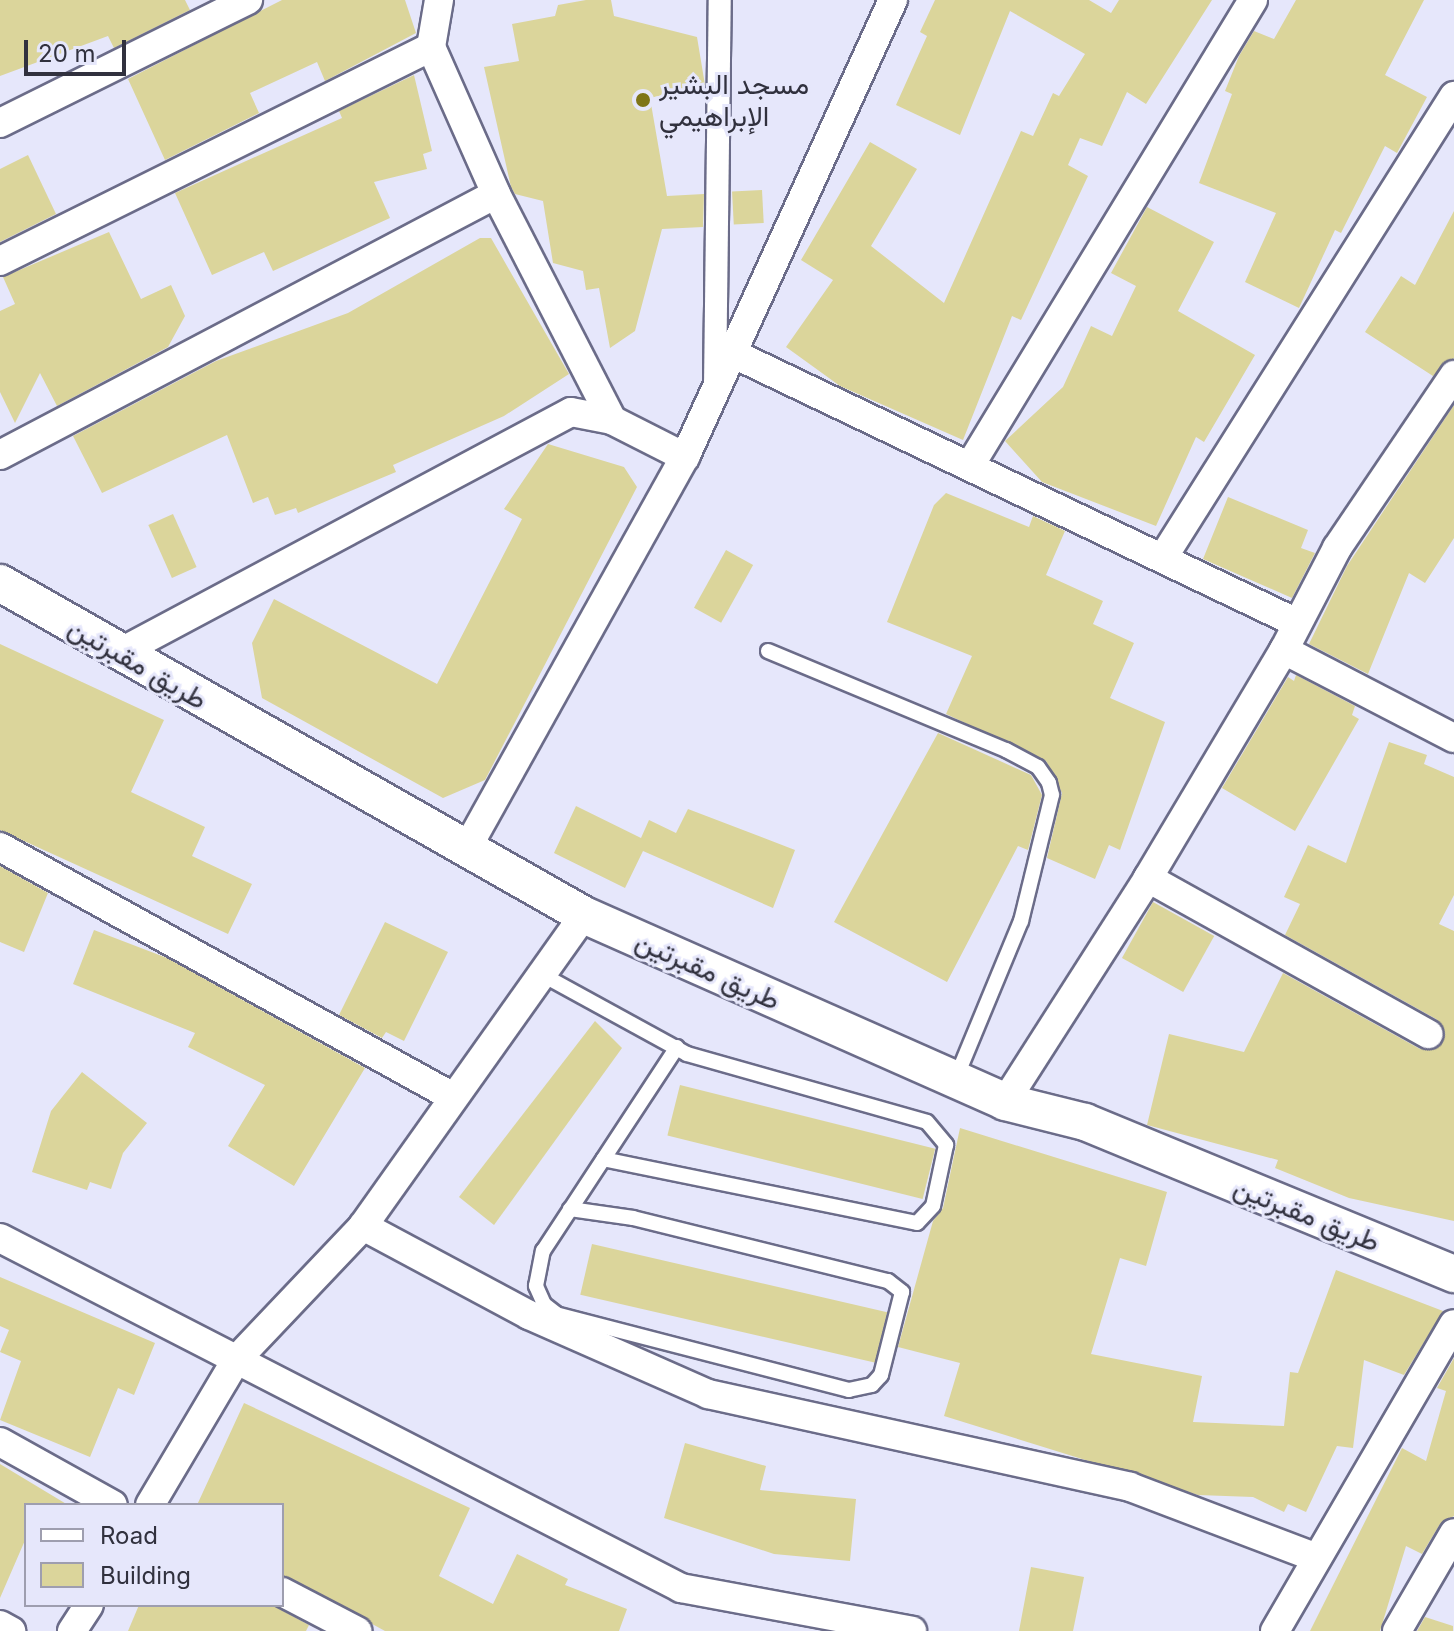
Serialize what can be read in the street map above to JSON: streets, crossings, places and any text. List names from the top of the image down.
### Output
{
  "streets": {
    "street": ["طريق مقبرتين"]
  },
  "places": ["مسجد البشير الإبراهيمي"],
  "legend": ["Road", "Building"],
  "scale_bar": "20 m"
}
